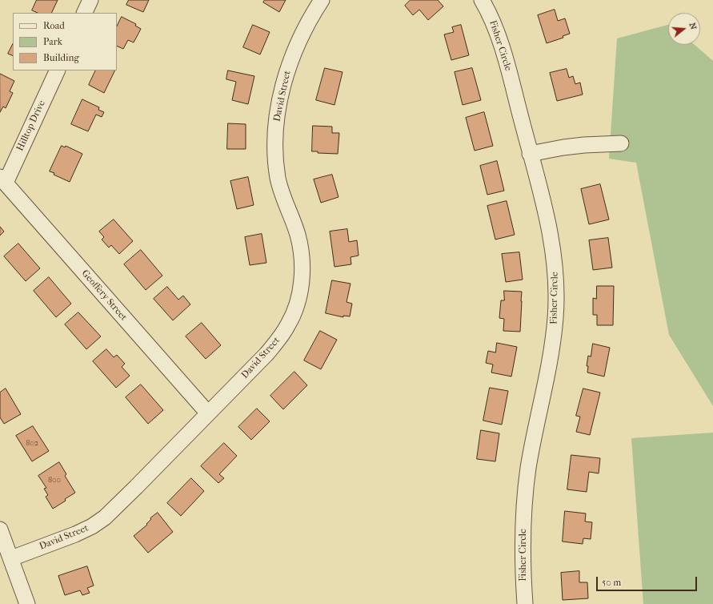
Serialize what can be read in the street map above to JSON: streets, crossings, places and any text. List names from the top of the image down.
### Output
{
  "streets": {
    "street": [
      "Fisher Circle",
      "David Street",
      "Hilltop Drive",
      "Geoffery Street"
    ]
  },
  "crossings": [
    ["David Street", "Geoffery Street"],
    ["Hilltop Drive", "Geoffery Street"]
  ],
  "house_numbers": ["802", "800"],
  "legend": ["Road", "Park", "Building"],
  "scale_bar": "50 m",
  "north": "right"
}
